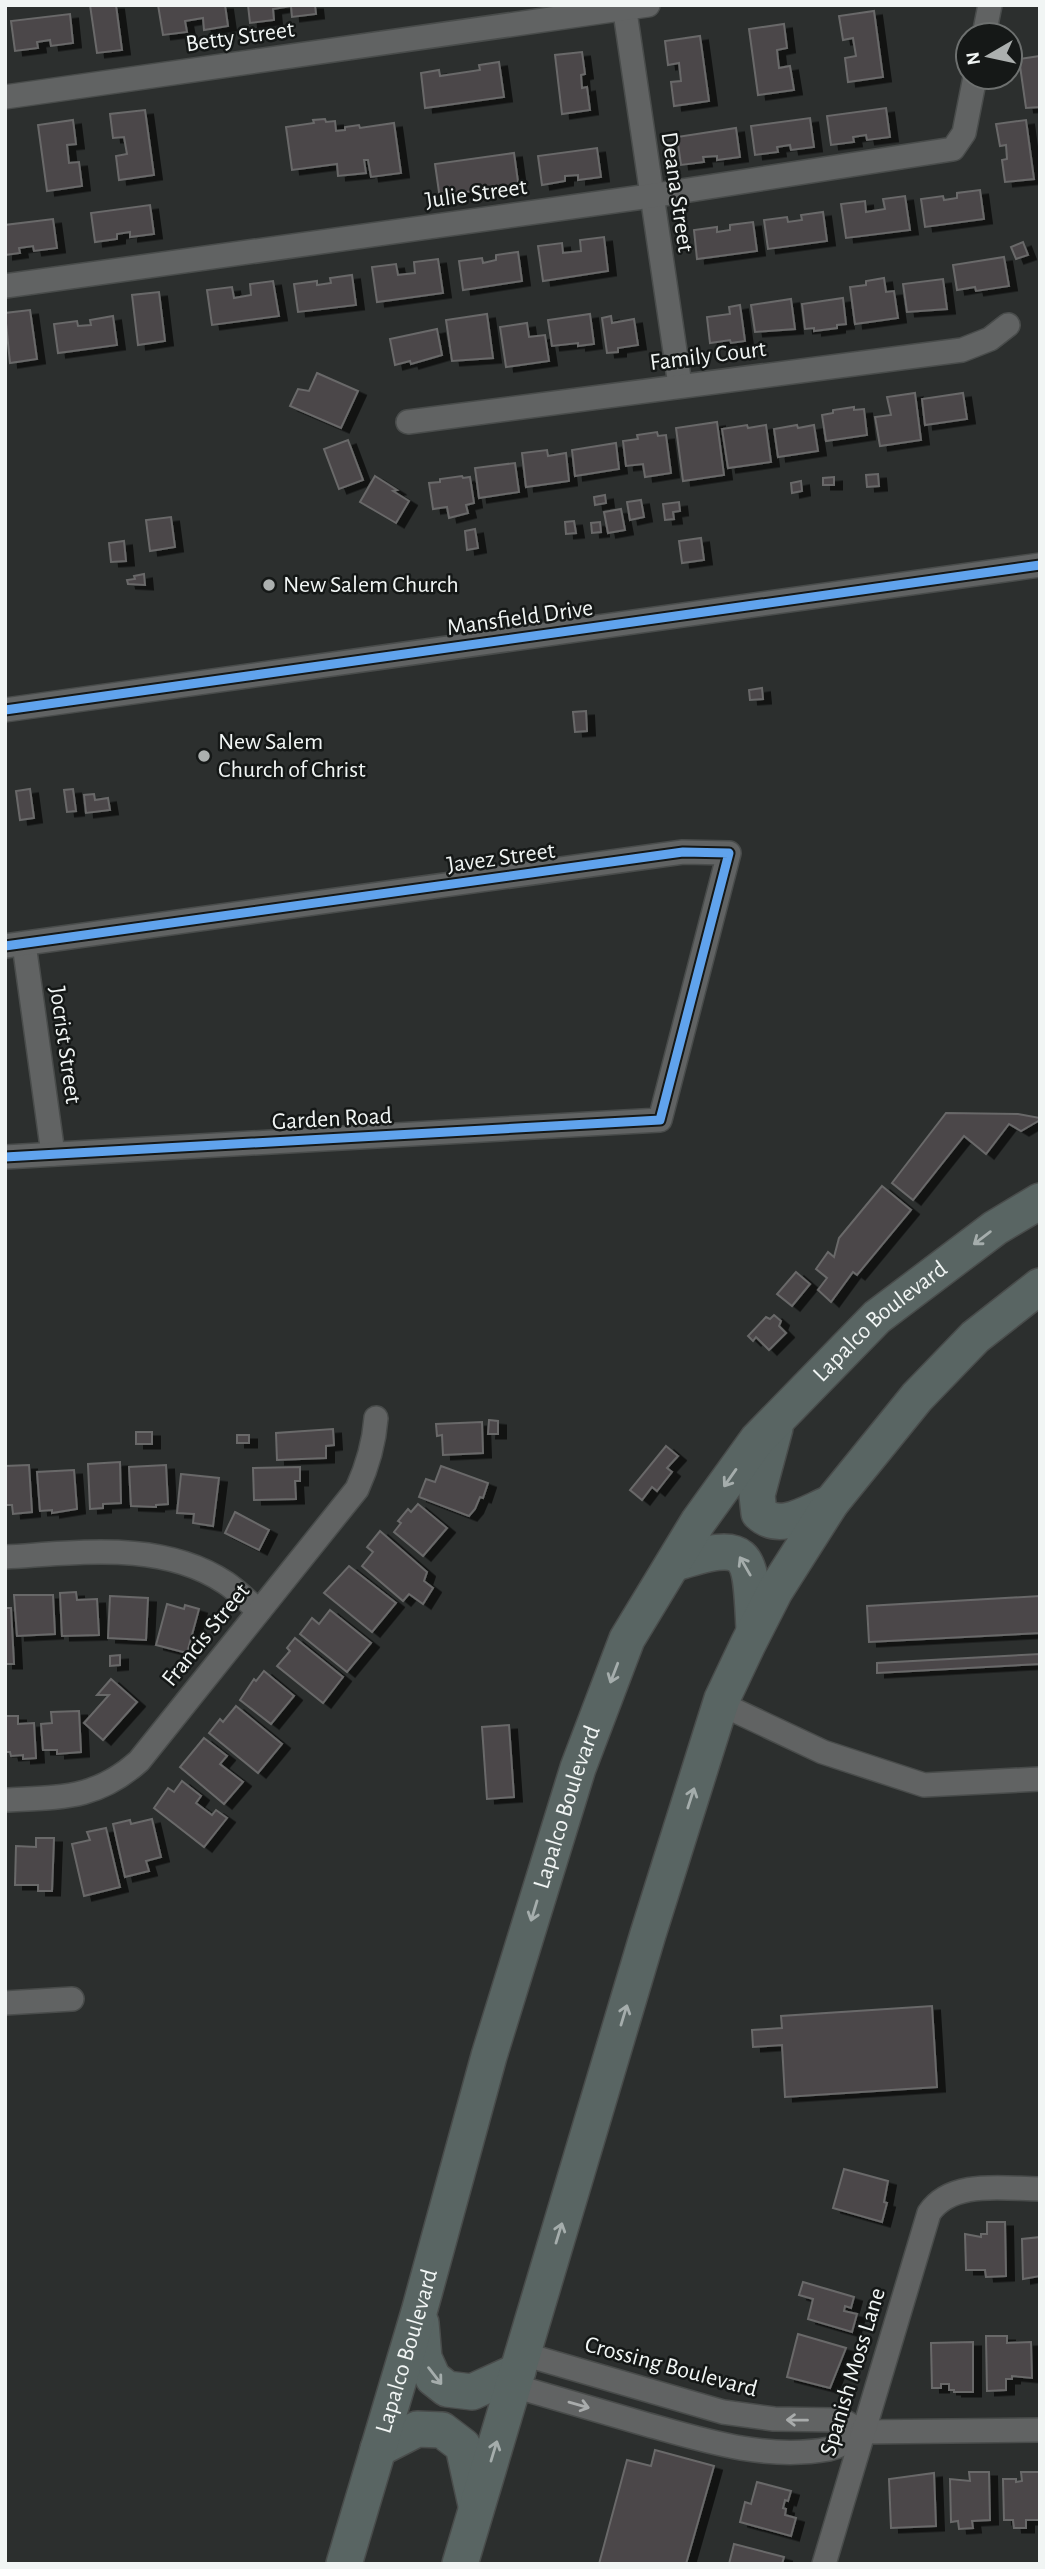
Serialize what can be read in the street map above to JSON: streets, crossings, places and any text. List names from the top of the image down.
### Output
{
  "streets": {
    "main road": ["Lapalco Boulevard"],
    "street": [
      "Betty Street",
      "Deana Street",
      "Julie Street",
      "Family Court",
      "Mansfield Drive",
      "Javez Street",
      "Jocrist Street",
      "Garden Road",
      "Francis Street",
      "Crossing Boulevard",
      "Spanish Moss Lane"
    ]
  },
  "crossings": [
    ["Betty Street", "Deana Street"],
    ["Deana Street", "Julie Street"],
    ["Deana Street", "Family Court"],
    ["Javez Street", "Jocrist Street"],
    ["Javez Street", "Garden Road"],
    ["Jocrist Street", "Garden Road"],
    ["Crossing Boulevard", "Spanish Moss Lane"]
  ],
  "places": ["New Salem Church", "New Salem Church of Christ"],
  "north": "left"
}
